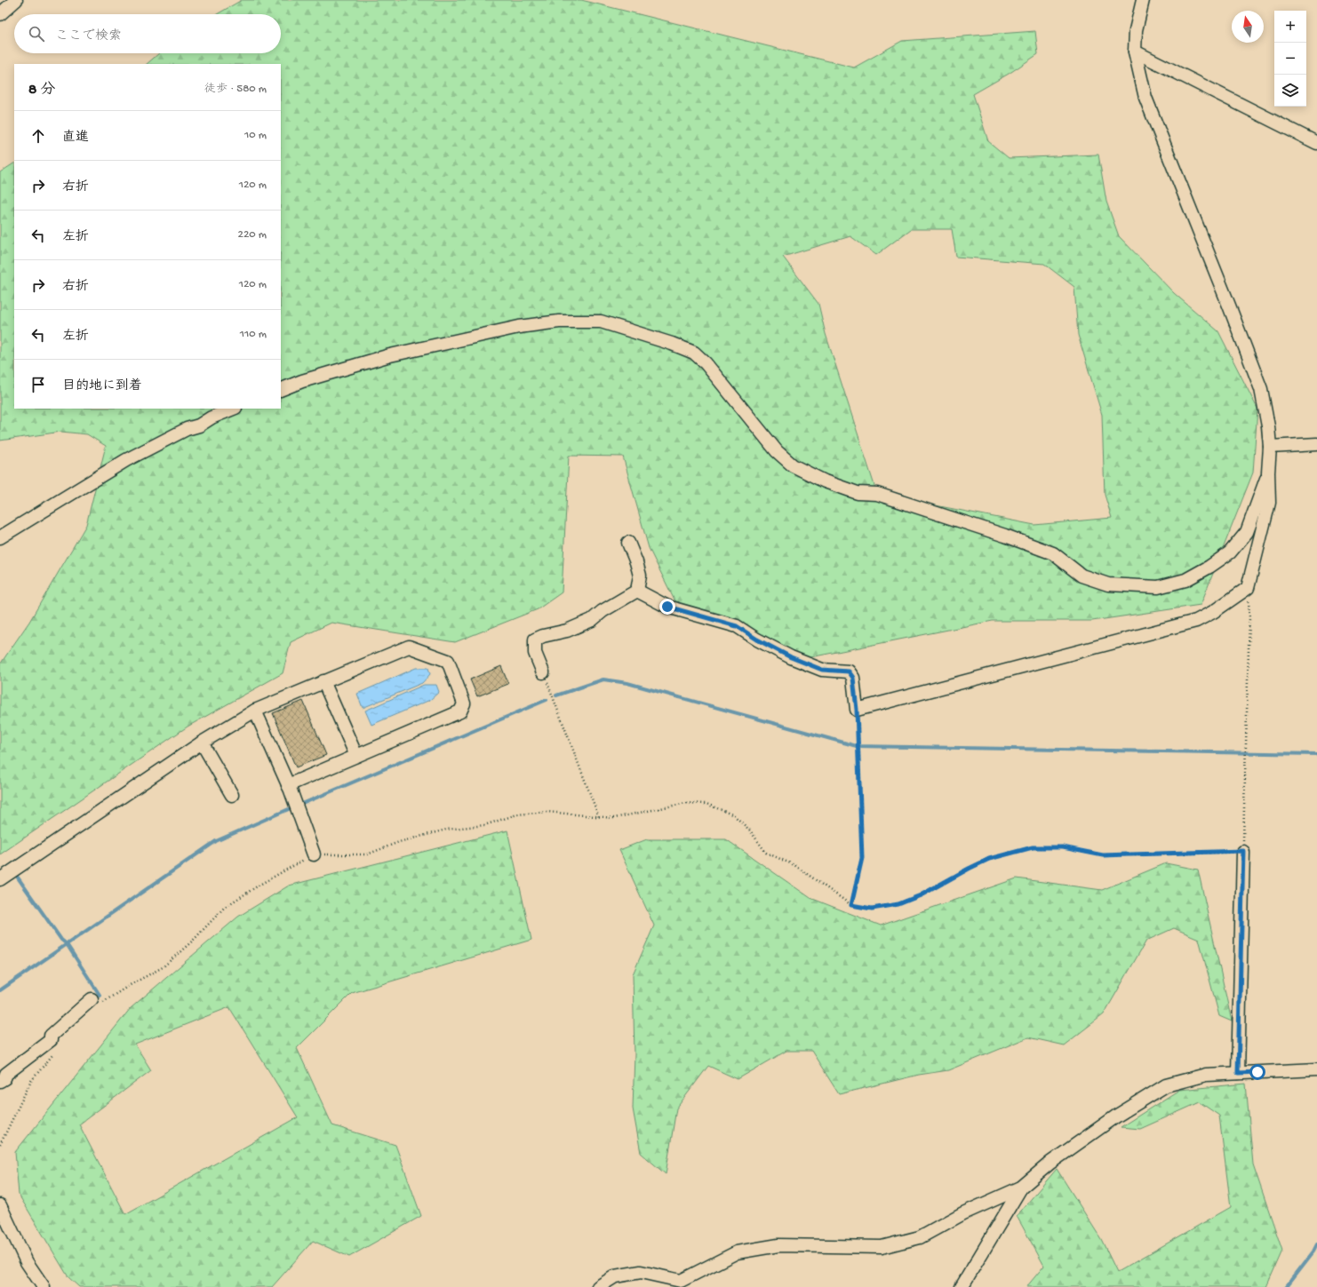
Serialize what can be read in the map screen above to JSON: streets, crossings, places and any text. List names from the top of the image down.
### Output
{
  "north": "top",
  "page": {
    "map_buttons": ["+", "−"],
    "search": "ここで検索",
    "heading": ["8 分", "徒歩 · 580 m"],
    "list": [
      ["直進", "10 m"],
      ["右折", "120 m"],
      ["左折", "220 m"],
      ["右折", "120 m"],
      ["左折", "110 m"],
      "目的地に到着"
    ]
  }
}
